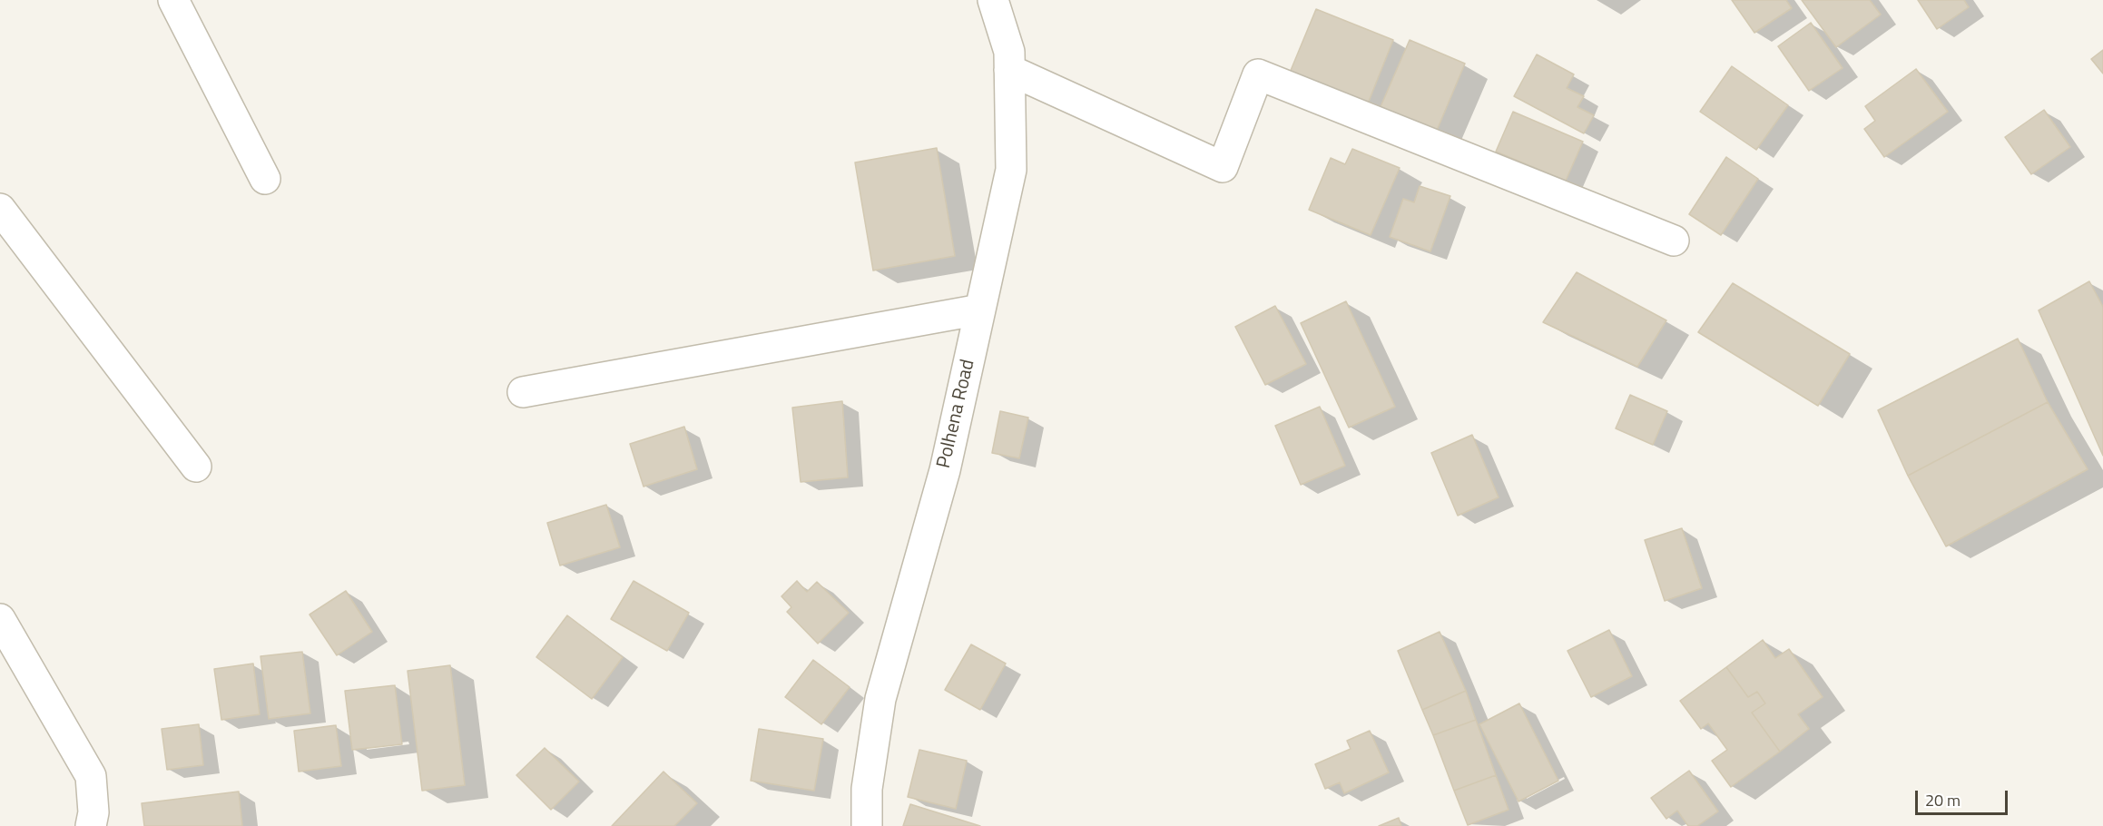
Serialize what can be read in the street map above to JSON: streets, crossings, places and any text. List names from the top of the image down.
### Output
{
  "streets": {
    "street": ["Polhena Road"]
  },
  "scale_bar": "20 m"
}
